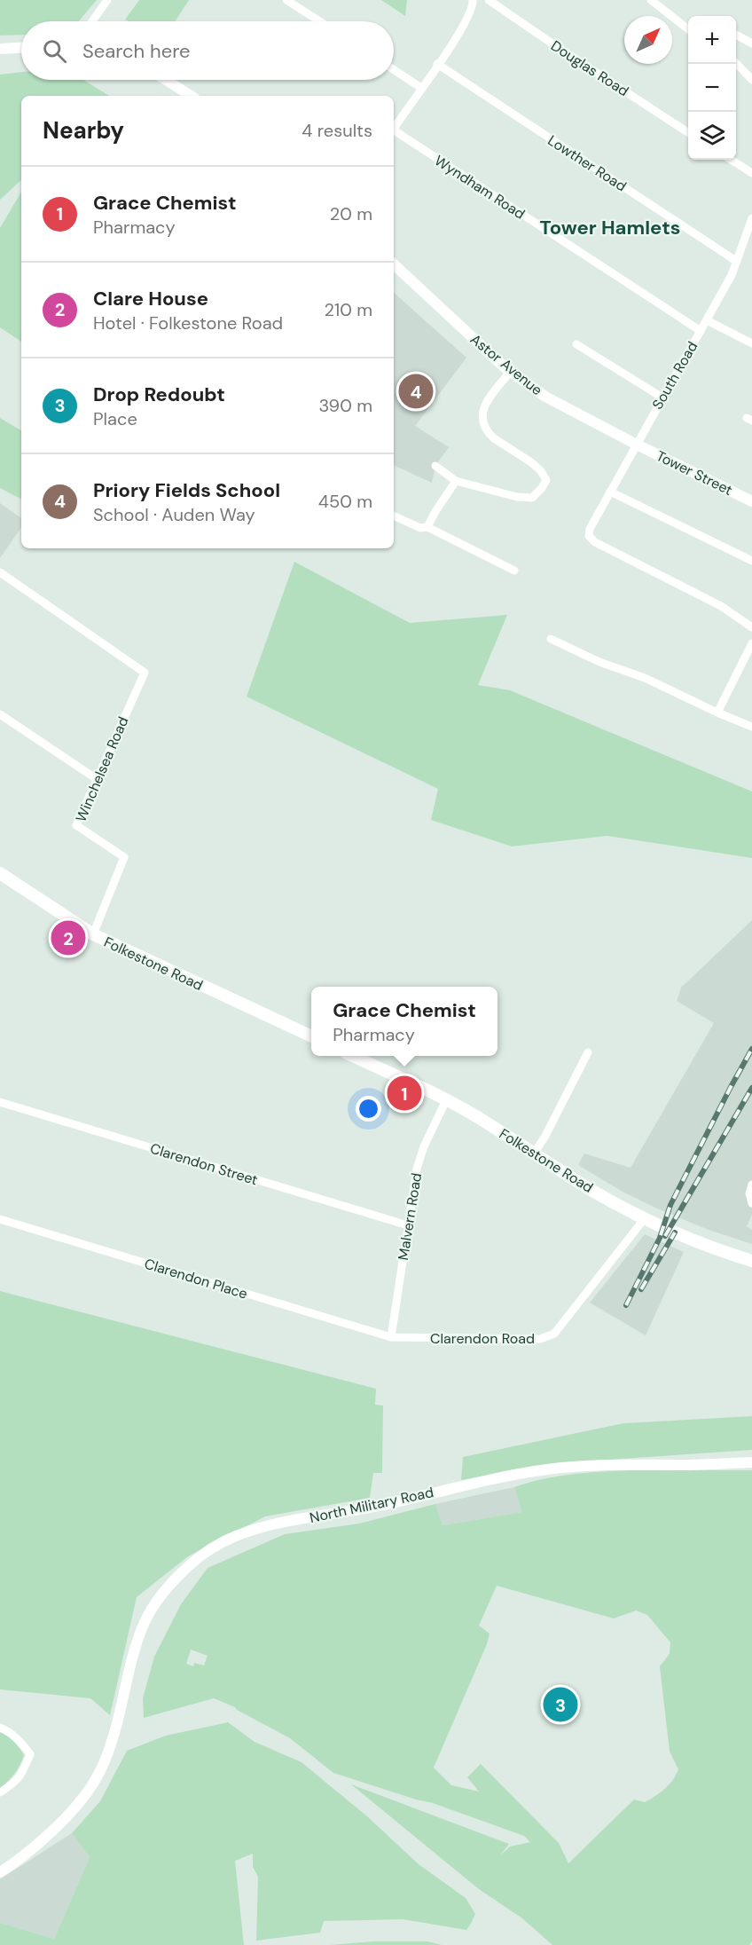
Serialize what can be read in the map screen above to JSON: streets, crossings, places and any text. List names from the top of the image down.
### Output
{
  "streets": {
    "main road": ["Folkestone Road"],
    "street": [
      "Douglas Road",
      "Lowther Road",
      "Wyndham Road",
      "Astor Avenue",
      "South Road",
      "Tower Street",
      "Winchelsea Road",
      "Clarendon Street",
      "Malvern Road",
      "Clarendon Place",
      "Clarendon Road",
      "North Military Road"
    ]
  },
  "crossings": [
    ["Lowther Road", "South Road"],
    ["Wyndham Road", "South Road"],
    ["Astor Avenue", "South Road"],
    ["Astor Avenue", "Tower Street"],
    ["South Road", "Tower Street"],
    ["Winchelsea Road", "Folkestone Road"],
    ["Folkestone Road", "Malvern Road"],
    ["Folkestone Road", "Clarendon Road"],
    ["Clarendon Street", "Malvern Road"],
    ["Malvern Road", "Clarendon Place"],
    ["Malvern Road", "Clarendon Road"],
    ["Clarendon Place", "Clarendon Road"]
  ],
  "districts": ["Tower Hamlets"],
  "north": "top right",
  "page": {
    "map_buttons": ["+", "−"],
    "search": "Search here",
    "heading": ["Nearby", "4 results"],
    "list": [
      {
        "mark": "1",
        "name": "Grace Chemist",
        "note": "Pharmacy",
        "value": "20 m"
      },
      {
        "mark": "2",
        "name": "Clare House",
        "note": "Hotel · Folkestone Road",
        "value": "210 m"
      },
      {
        "mark": "3",
        "name": "Drop Redoubt",
        "note": "Place",
        "value": "390 m"
      },
      {
        "mark": "4",
        "name": "Priory Fields School",
        "note": "School · Auden Way",
        "value": "450 m"
      }
    ],
    "pins": [
      "4",
      "2",
      "1",
      "3"
    ],
    "popup": ["Grace Chemist", "Pharmacy"]
  }
}
